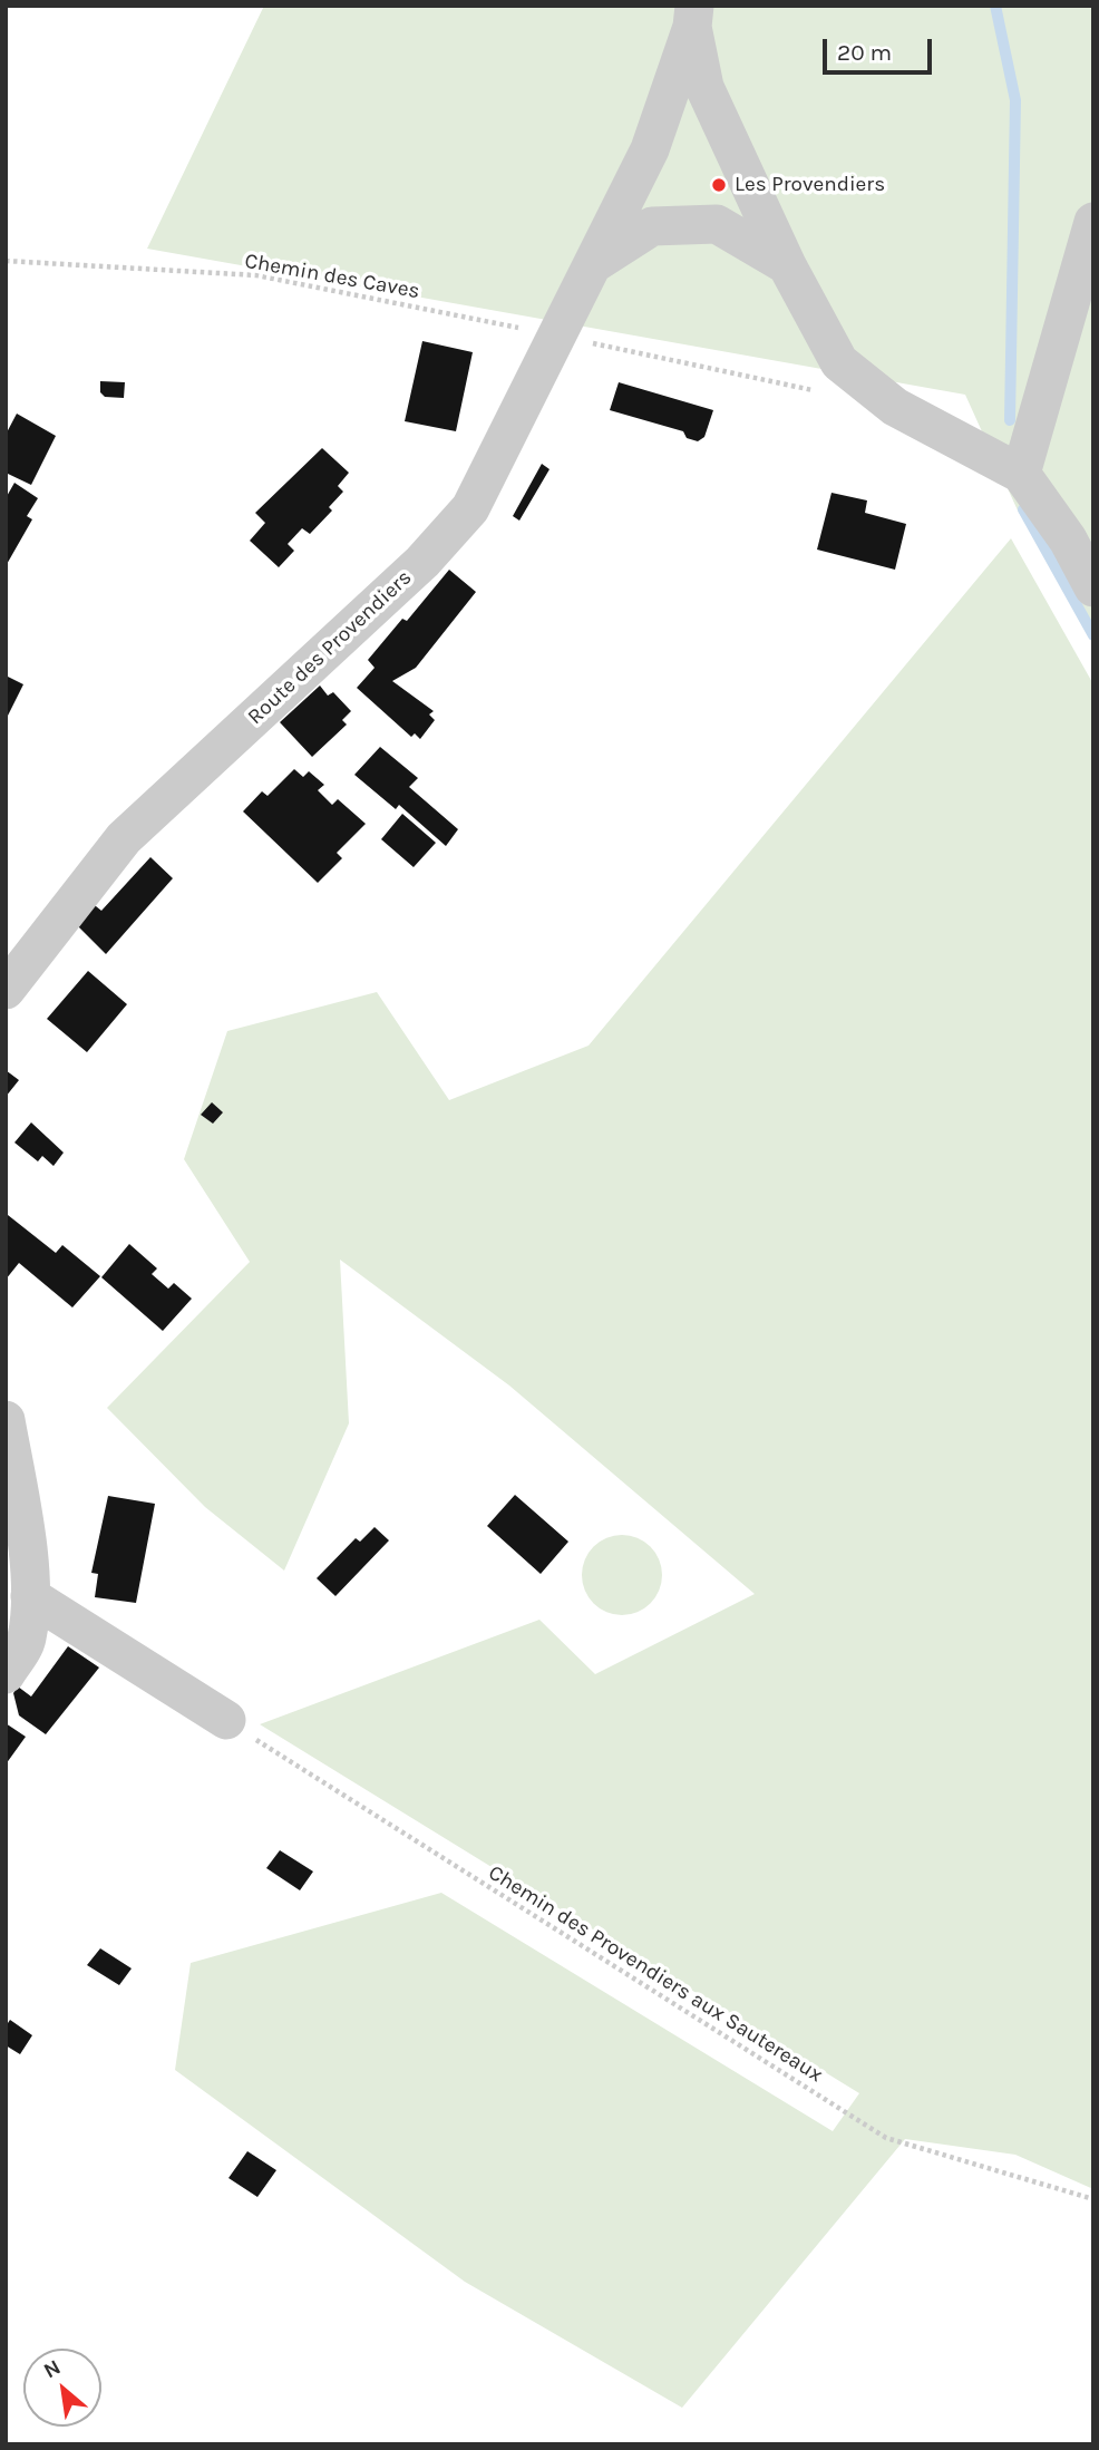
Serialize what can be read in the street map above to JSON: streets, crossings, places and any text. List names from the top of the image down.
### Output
{
  "streets": {
    "street": ["Route des Provendiers"],
    "path": ["Chemin des Caves", "Chemin des Provendiers aux Sautereaux"]
  },
  "crossings": [
    ["Chemin des Caves", "Route des Provendiers"]
  ],
  "places": ["Les Provendiers"],
  "scale_bar": "20 m",
  "north": "top left"
}
